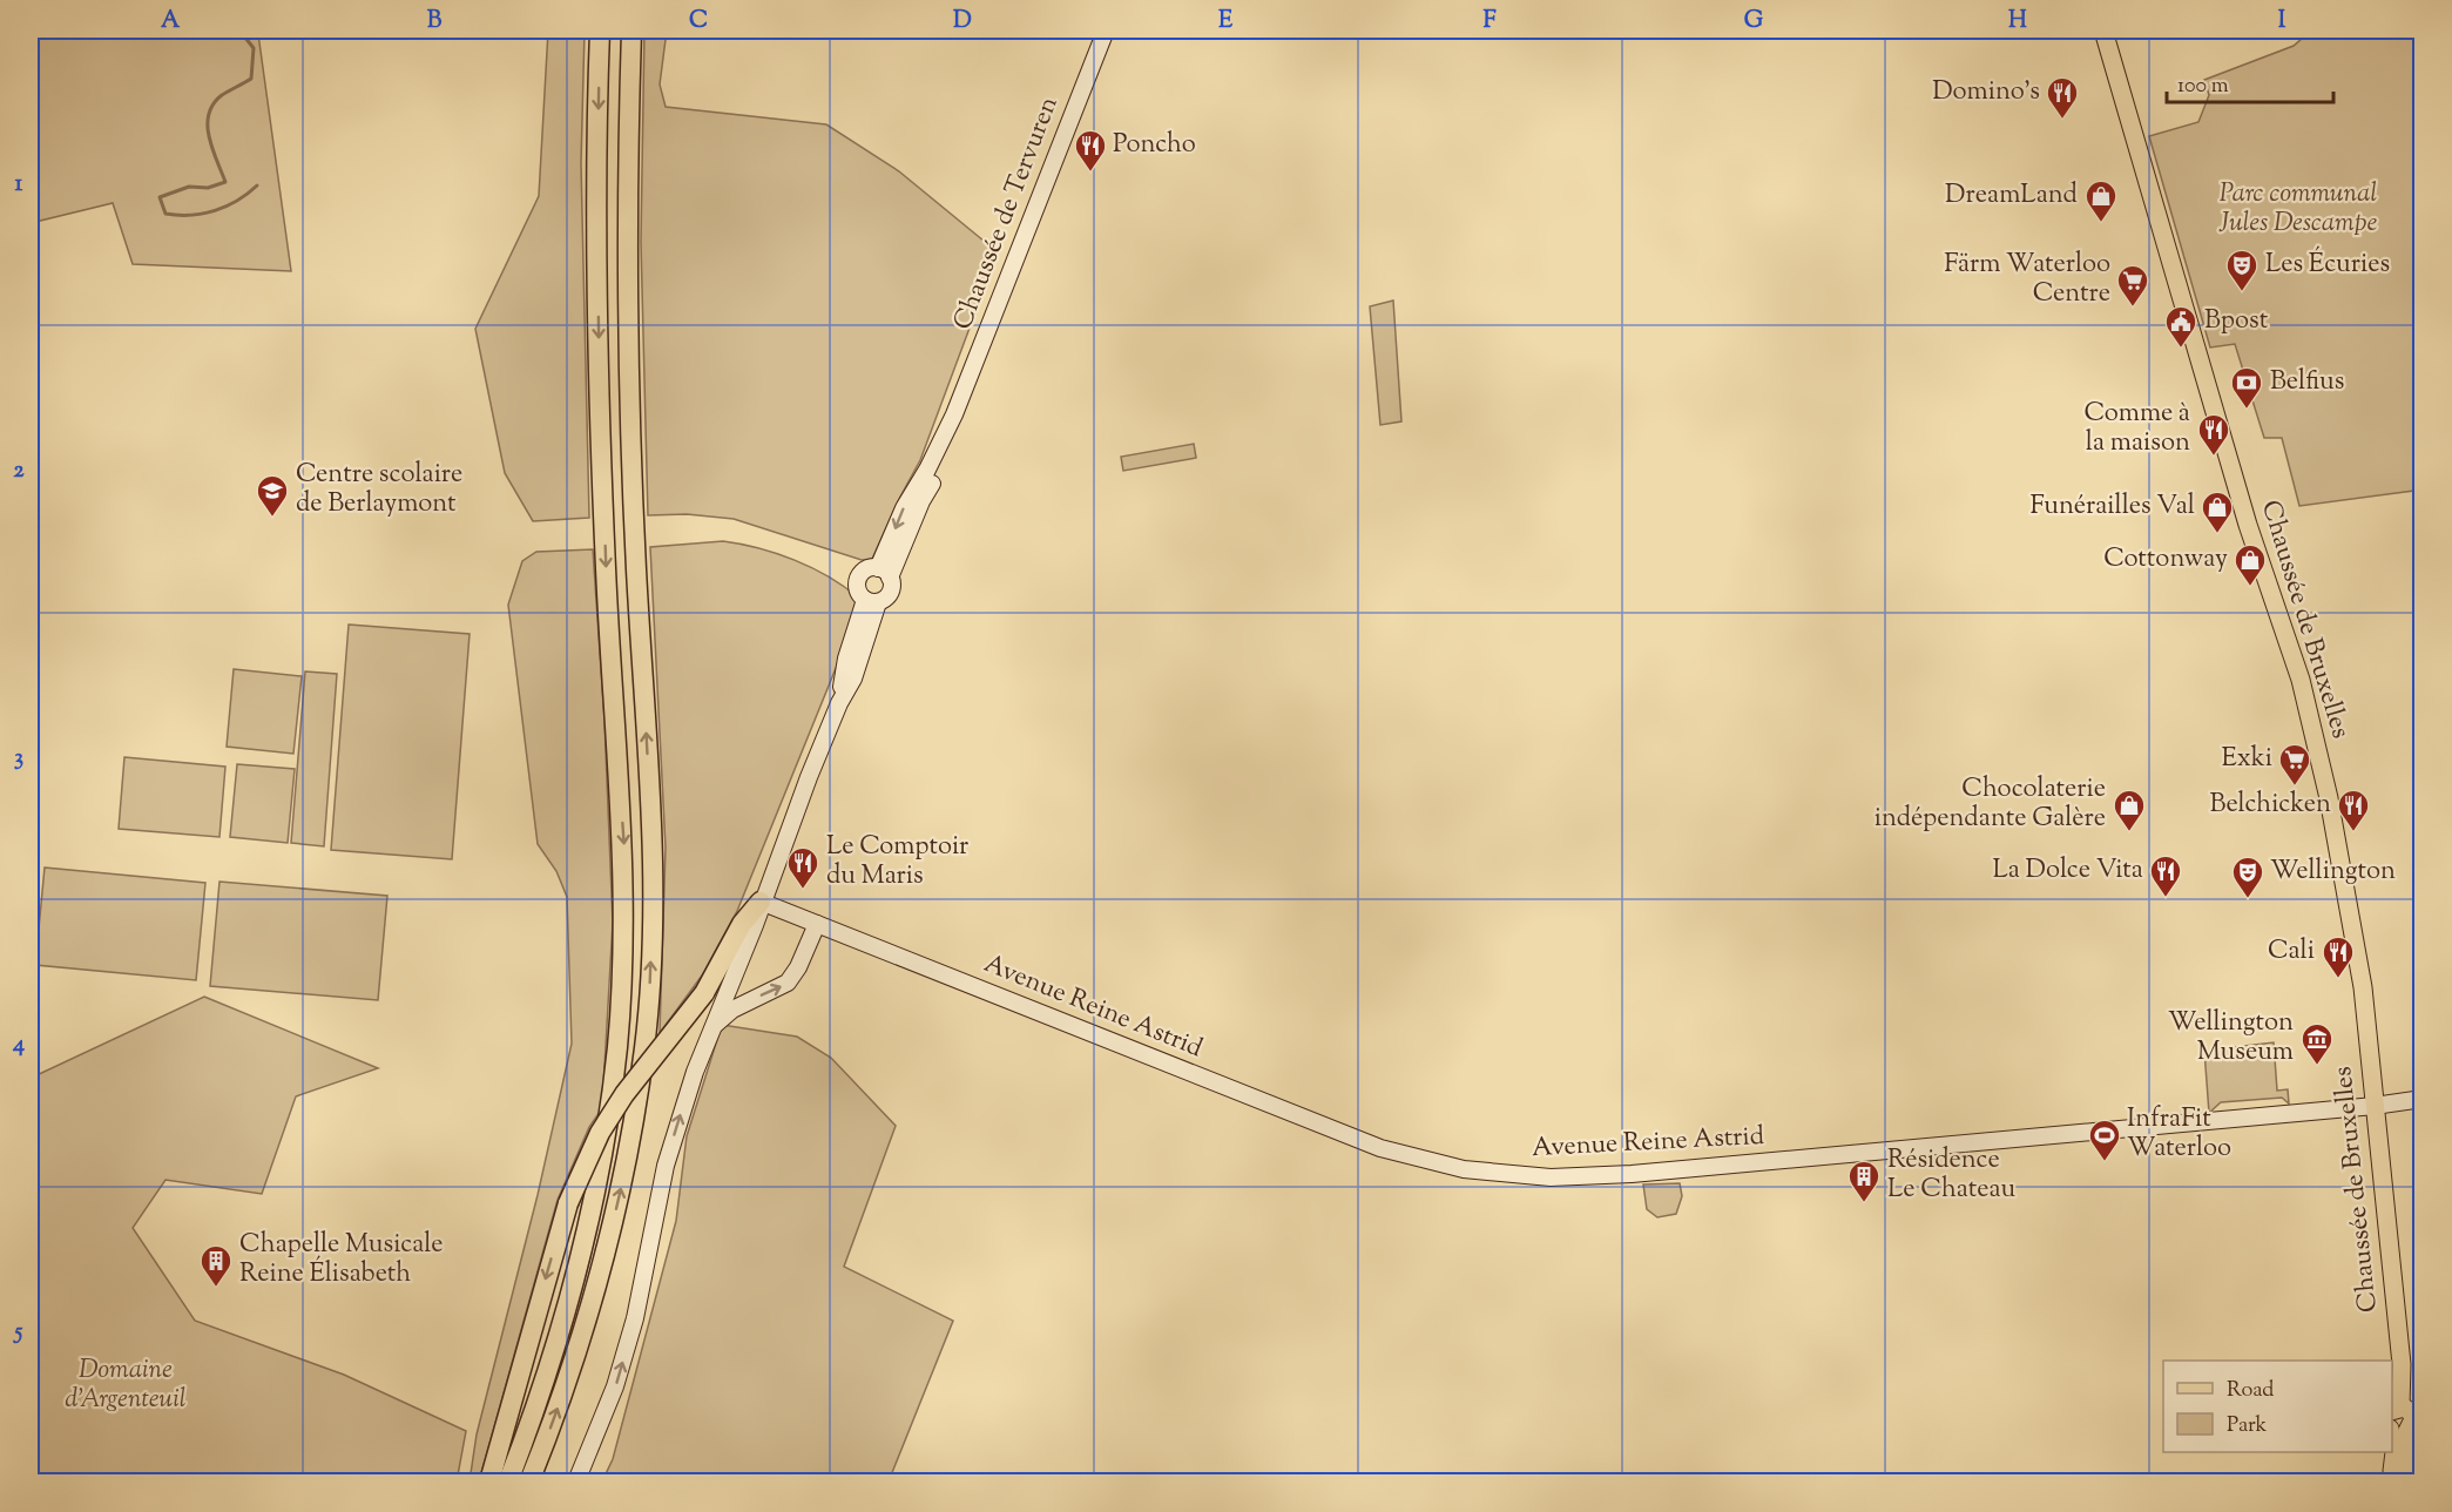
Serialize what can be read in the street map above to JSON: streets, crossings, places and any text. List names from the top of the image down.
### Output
{
  "streets": {
    "main road": ["Chaussée de Bruxelles"],
    "street": ["Chaussée de Tervuren", "Avenue Reine Astrid"]
  },
  "crossings": [
    ["Chaussée de Bruxelles", "Avenue Reine Astrid"]
  ],
  "parks": ["Parc communal Jules Descampe", "Domaine d'Argenteuil"],
  "places": {
    "restaurant": [
      "Domino's",
      "Poncho",
      "Comme à la maison",
      "Belchicken",
      "Le Comptoir du Maris",
      "La Dolce Vita",
      "Cali"
    ],
    "shop": [
      "DreamLand",
      "Funérailles Val",
      "Cottonway",
      "Chocolaterie indépendante Galère"
    ],
    "theatre": ["Les Écuries", "Wellington"],
    "supermarket": ["Färm Waterloo Centre", "Exki"],
    "public building": ["Bpost"],
    "bank": ["Belfius"],
    "school or university": ["Centre scolaire de Berlaymont"],
    "museum": ["Wellington Museum"],
    "sports": ["InfraFit Waterloo"],
    "building": ["Résidence Le Chateau", "Chapelle Musicale Reine Élisabeth"]
  },
  "legend": ["Road", "Park"],
  "scale_bar": "100 m",
  "grid": {
    "columns": [
      "A",
      "B",
      "C",
      "D",
      "E",
      "F",
      "G",
      "H",
      "I"
    ],
    "rows": [
      "1",
      "2",
      "3",
      "4",
      "5"
    ]
  }
}
